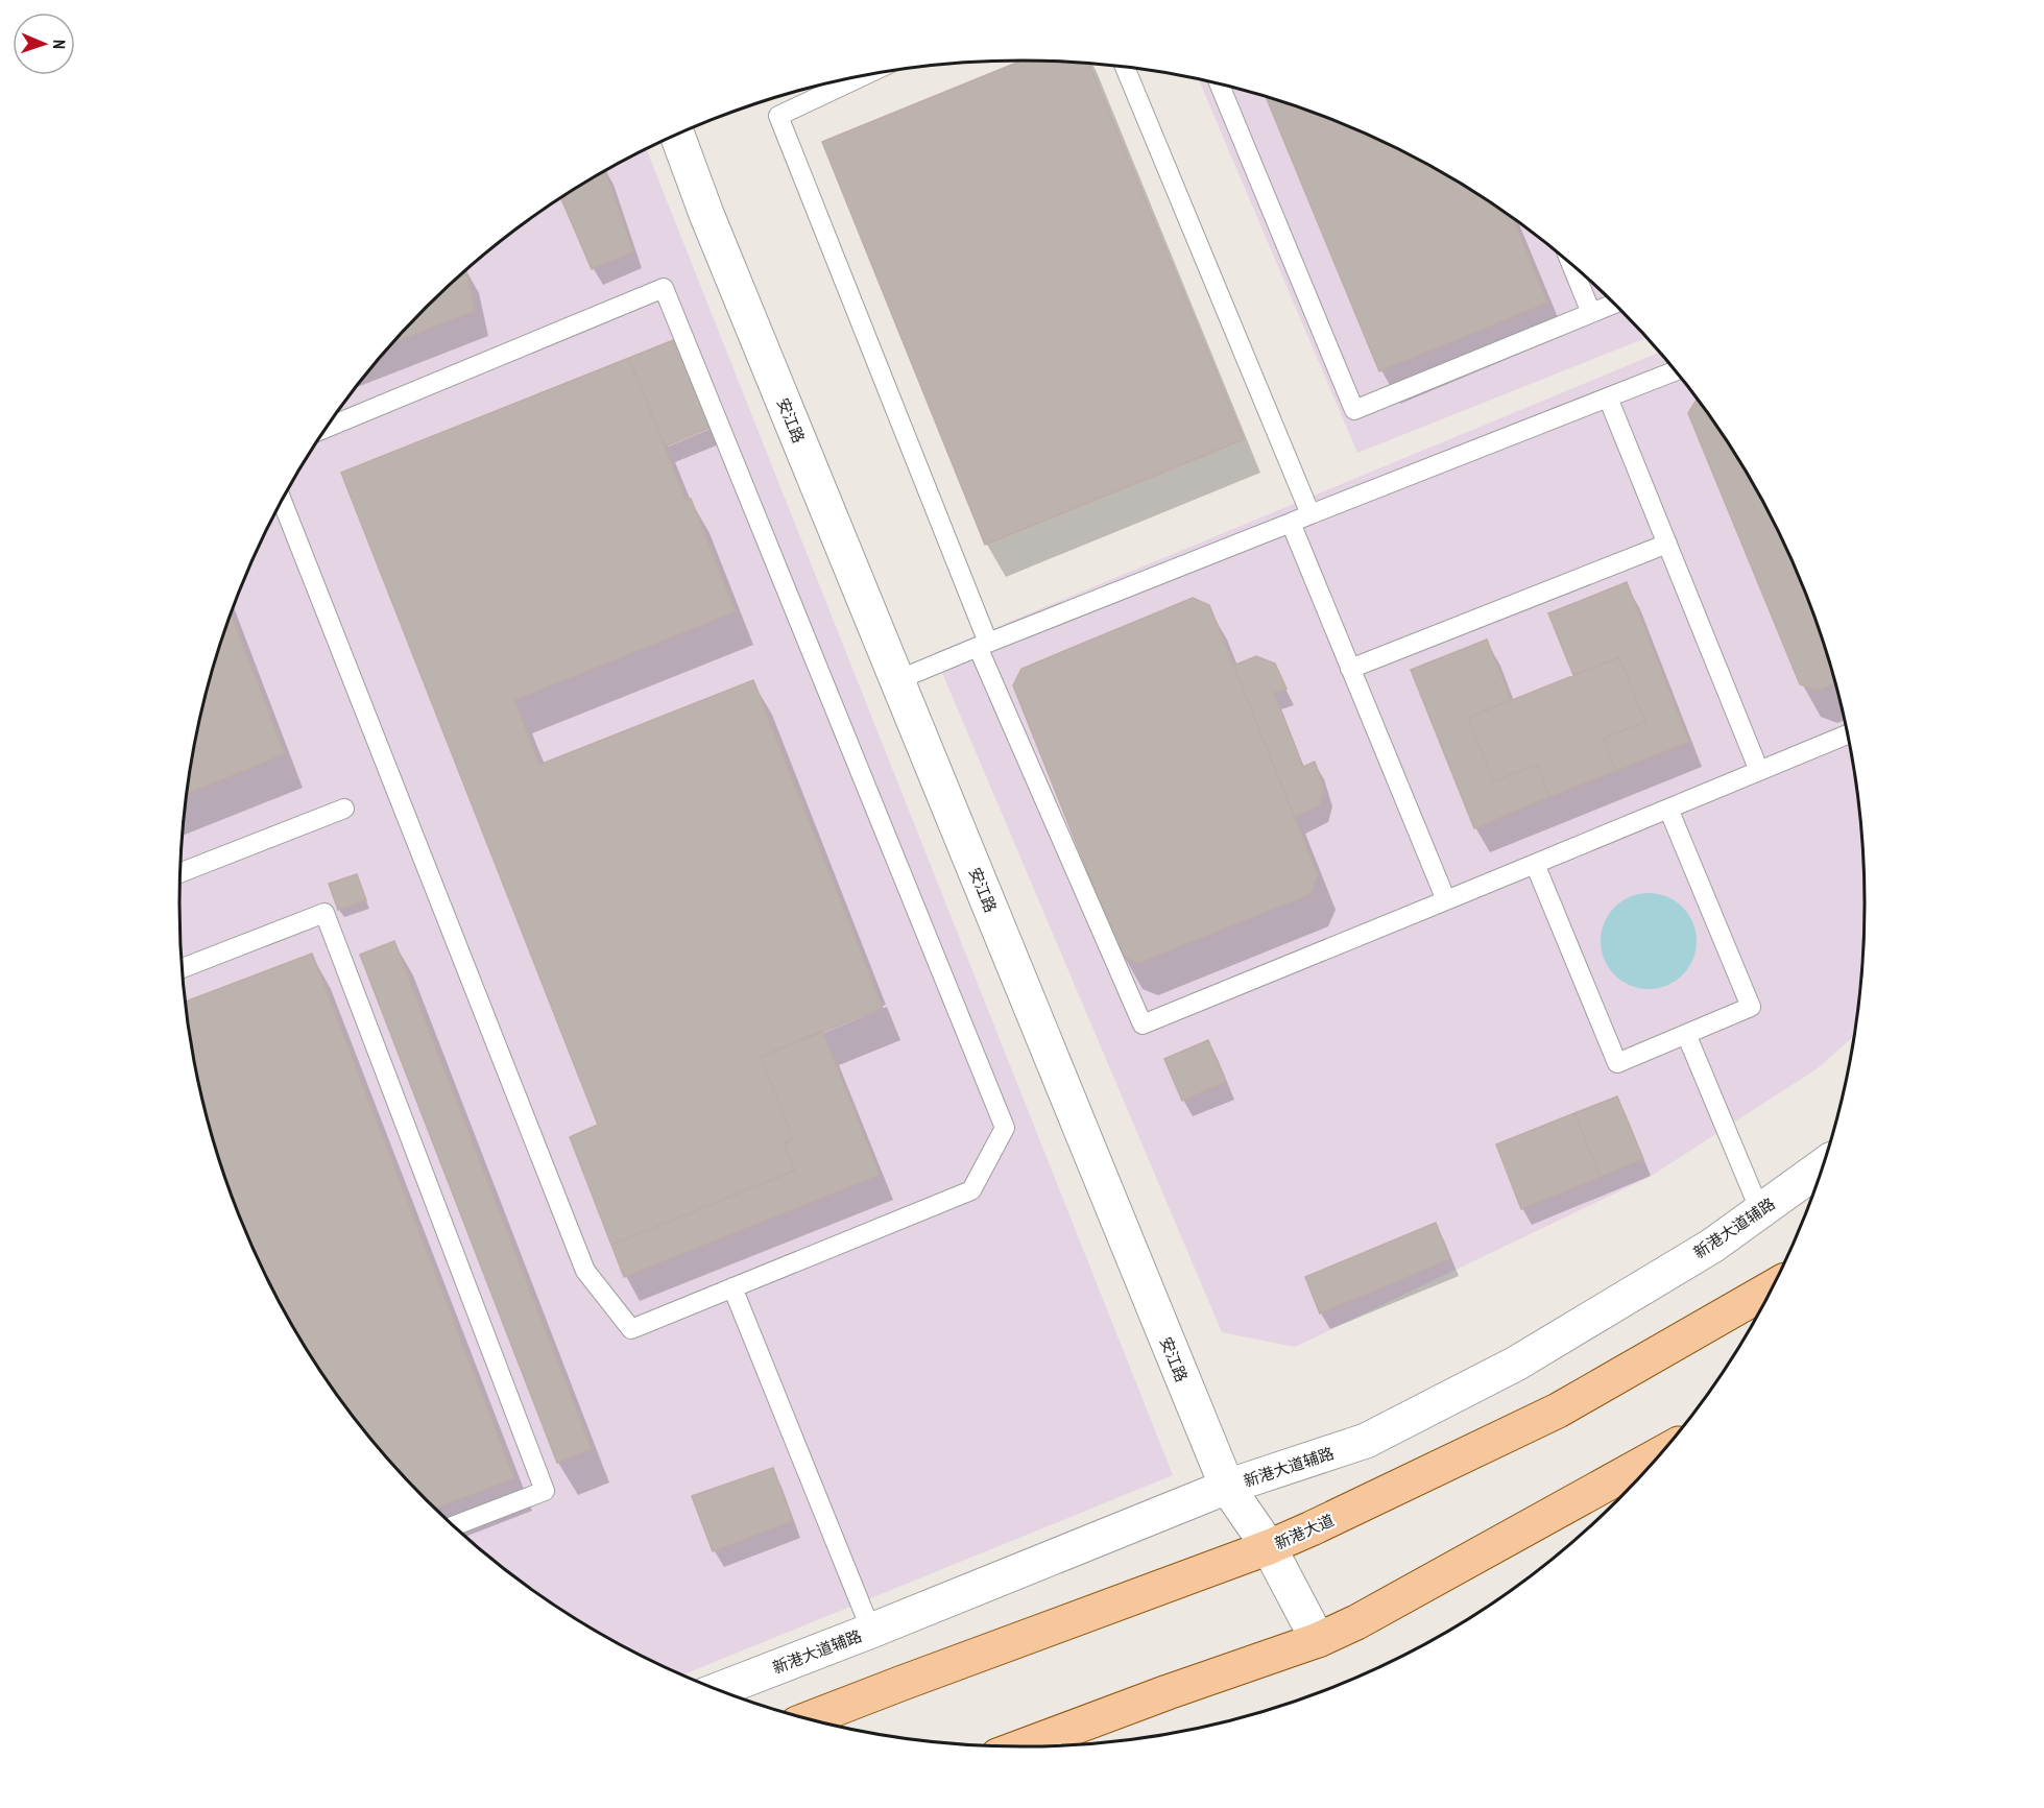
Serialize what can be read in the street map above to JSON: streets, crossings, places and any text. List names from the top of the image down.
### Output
{
  "streets": {
    "main road": ["新港大道"],
    "street": ["安江路", "新港大道辅路"]
  },
  "crossings": [
    ["安江路", "新港大道辅路"],
    ["安江路", "新港大道"]
  ],
  "north": "right"
}
